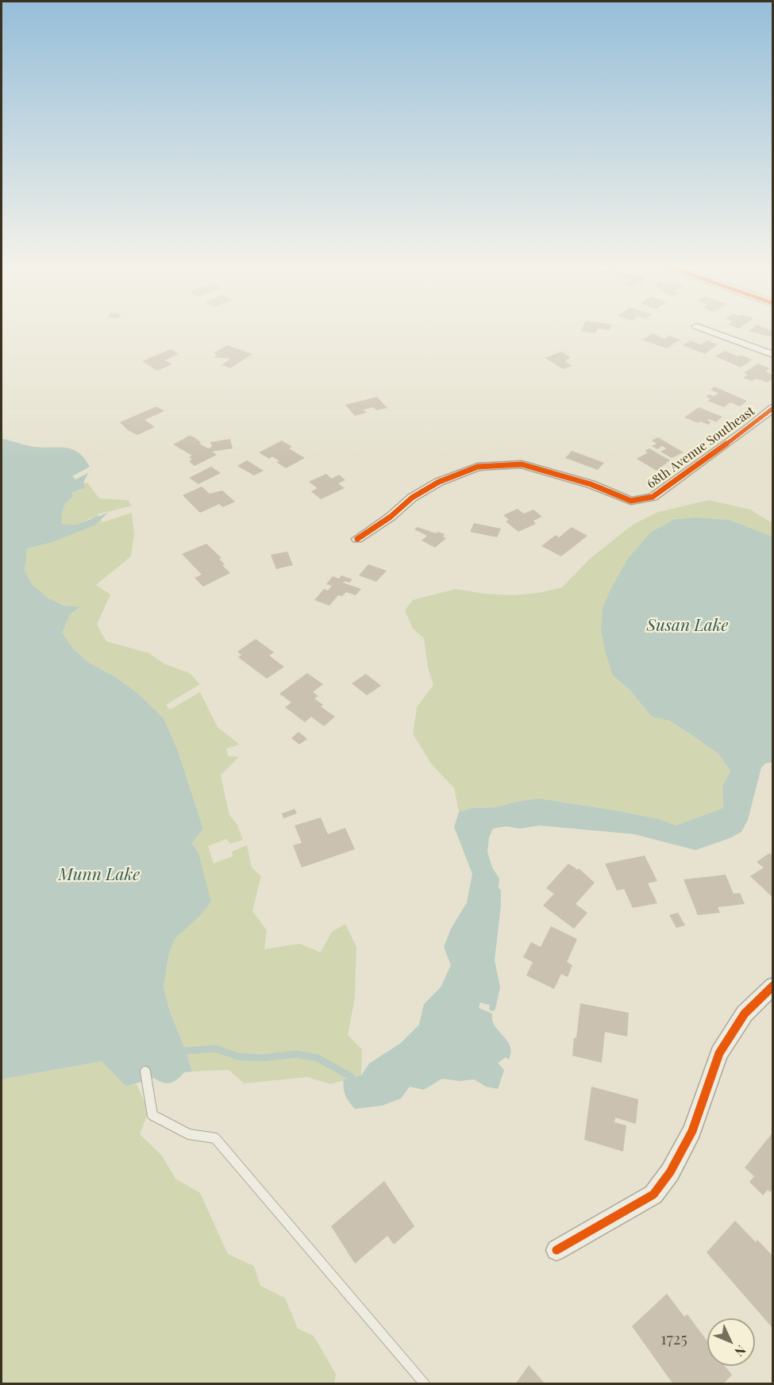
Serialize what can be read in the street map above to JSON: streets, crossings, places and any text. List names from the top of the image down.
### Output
{
  "streets": {
    "street": ["68th Avenue Southeast"]
  },
  "water": ["Susan Lake", "Munn Lake"],
  "house_numbers": ["1725"],
  "north": "bottom right"
}
